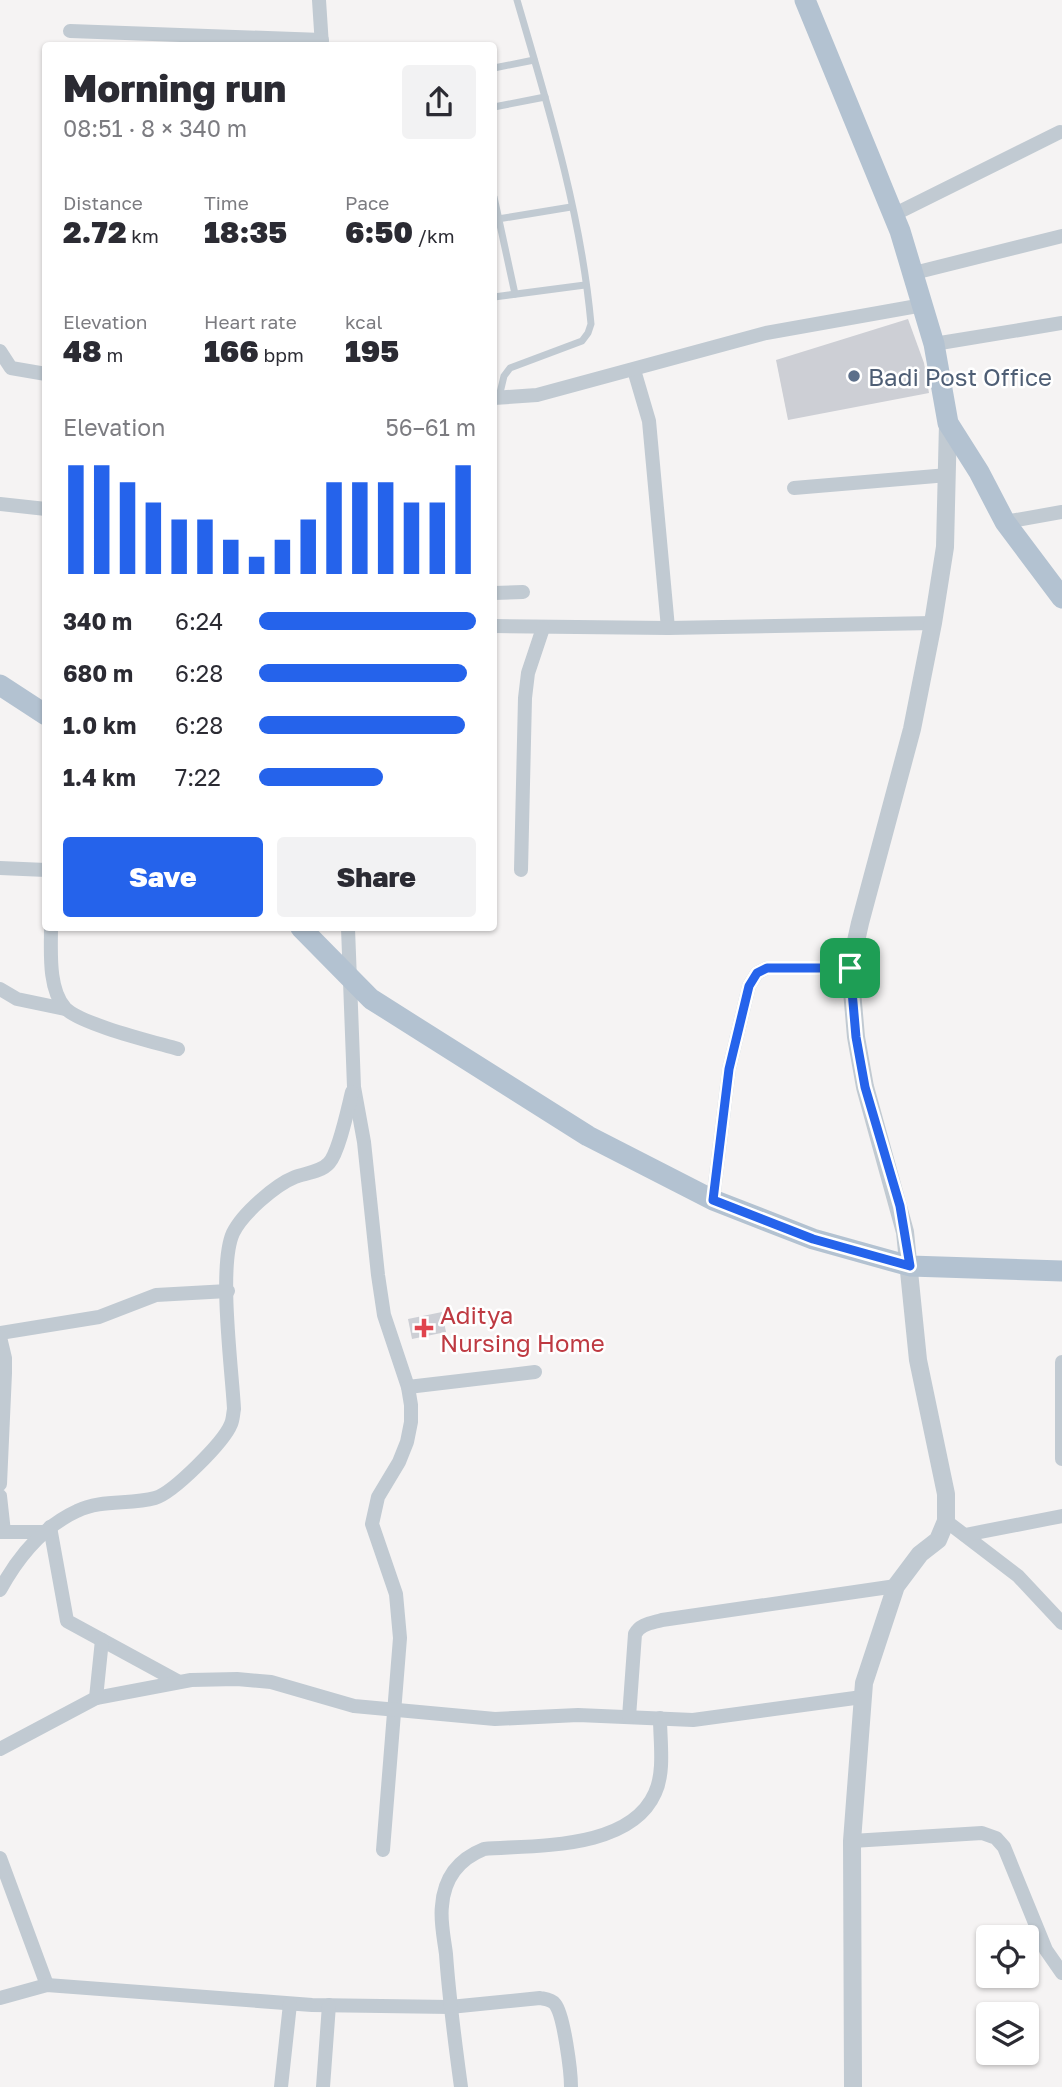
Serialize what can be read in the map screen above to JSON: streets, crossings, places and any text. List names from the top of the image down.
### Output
{
  "places": {
    "other": ["Badi Post Office"],
    "health": ["Aditya Nursing Home"]
  },
  "page": {
    "heading": ["Morning run", "08:51 · 8 × 340 m"],
    "stats": [
      ["Distance", "2.72 km"],
      ["Time", "18:35"],
      ["Pace", "6:50 /km"],
      ["Elevation", "48 m"],
      ["Heart rate", "166 bpm"],
      ["kcal", "195"]
    ],
    "chart": ["Elevation", "56–61 m"],
    "list": [
      {
        "name": "340 m",
        "note": "6:24"
      },
      {
        "name": "680 m",
        "note": "6:28"
      },
      {
        "name": "1.0 km",
        "note": "6:28"
      },
      {
        "name": "1.4 km",
        "note": "7:22"
      }
    ],
    "buttons": ["Save", "Share"]
  }
}
